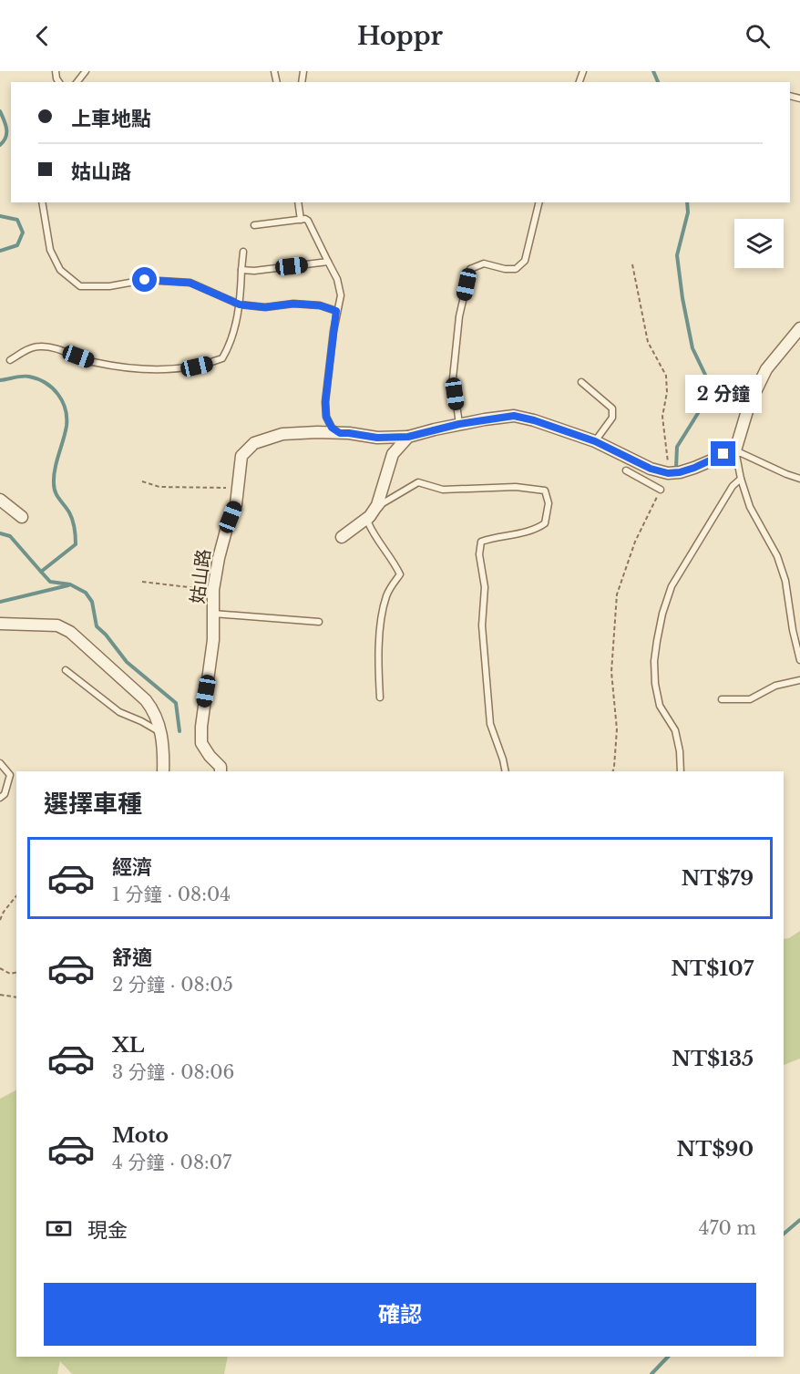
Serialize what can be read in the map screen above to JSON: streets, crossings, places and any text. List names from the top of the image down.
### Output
{
  "streets": {
    "street": ["姑山路"]
  },
  "page": {
    "header": "Hoppr",
    "banner": ["上車地點", "姑山路"],
    "bubble": "2 分鐘",
    "heading": "選擇車種",
    "list": [
      {
        "name": "經濟",
        "note": "1 分鐘 · 08:04",
        "value": "NT$79"
      },
      {
        "name": "舒適",
        "note": "2 分鐘 · 08:05",
        "value": "NT$107"
      },
      {
        "name": "XL",
        "note": "3 分鐘 · 08:06",
        "value": "NT$135"
      },
      {
        "name": "Moto",
        "note": "4 分鐘 · 08:07",
        "value": "NT$90"
      }
    ],
    "pay": ["現金", "470 m"],
    "buttons": "確認"
  }
}
